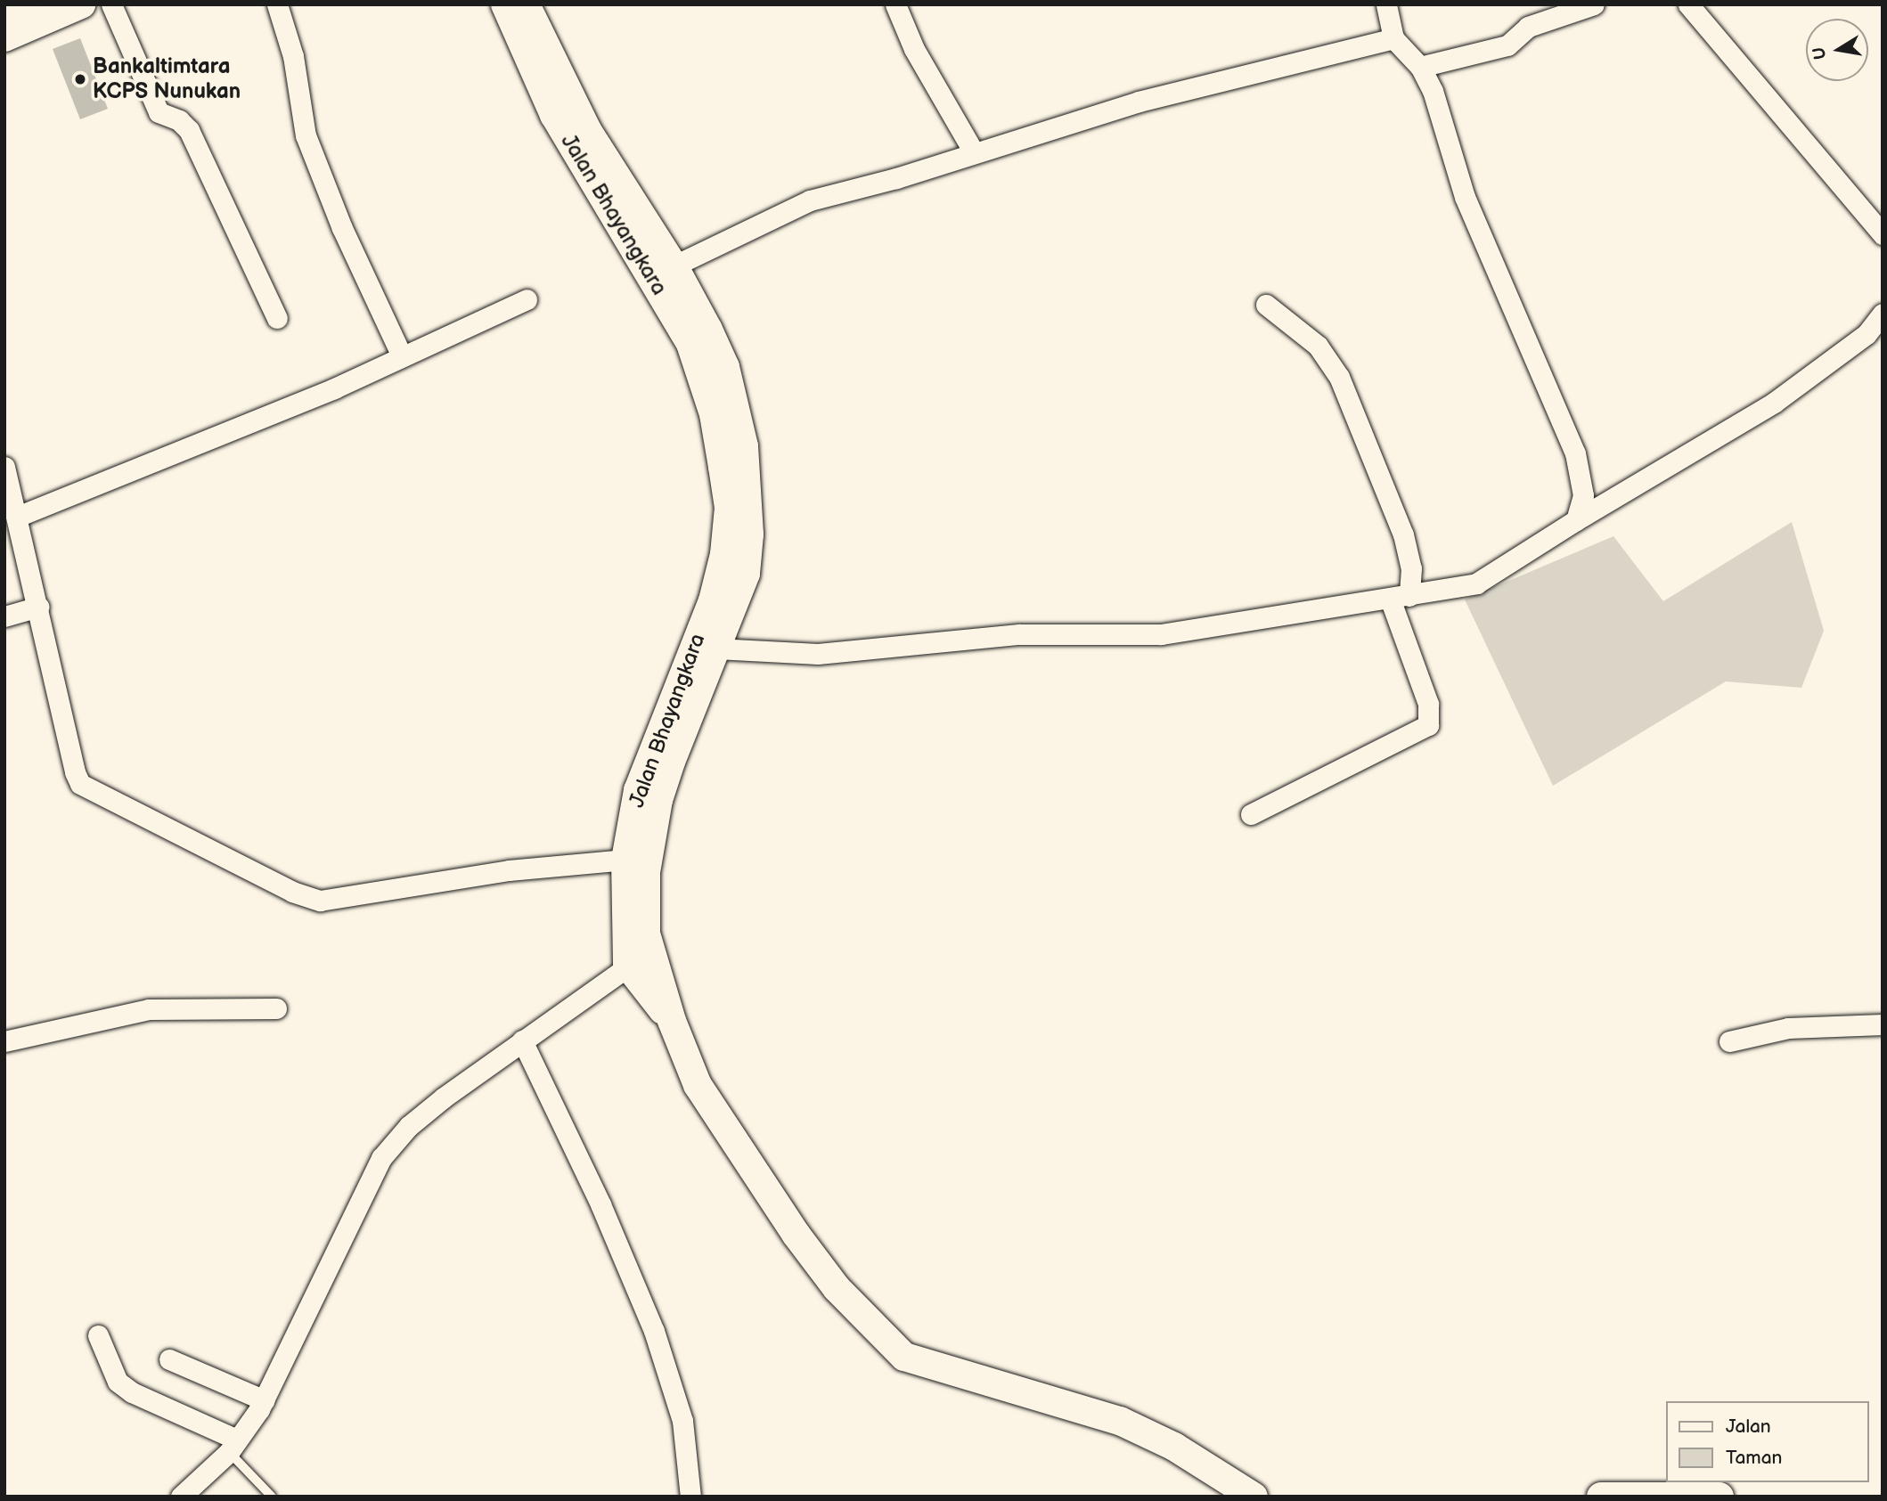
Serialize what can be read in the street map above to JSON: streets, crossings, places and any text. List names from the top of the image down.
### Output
{
  "streets": {
    "main road": ["Jalan Bhayangkara"]
  },
  "places": ["Bankaltimtara KCPS Nunukan"],
  "legend": ["Jalan", "Taman"],
  "north": "left"
}
